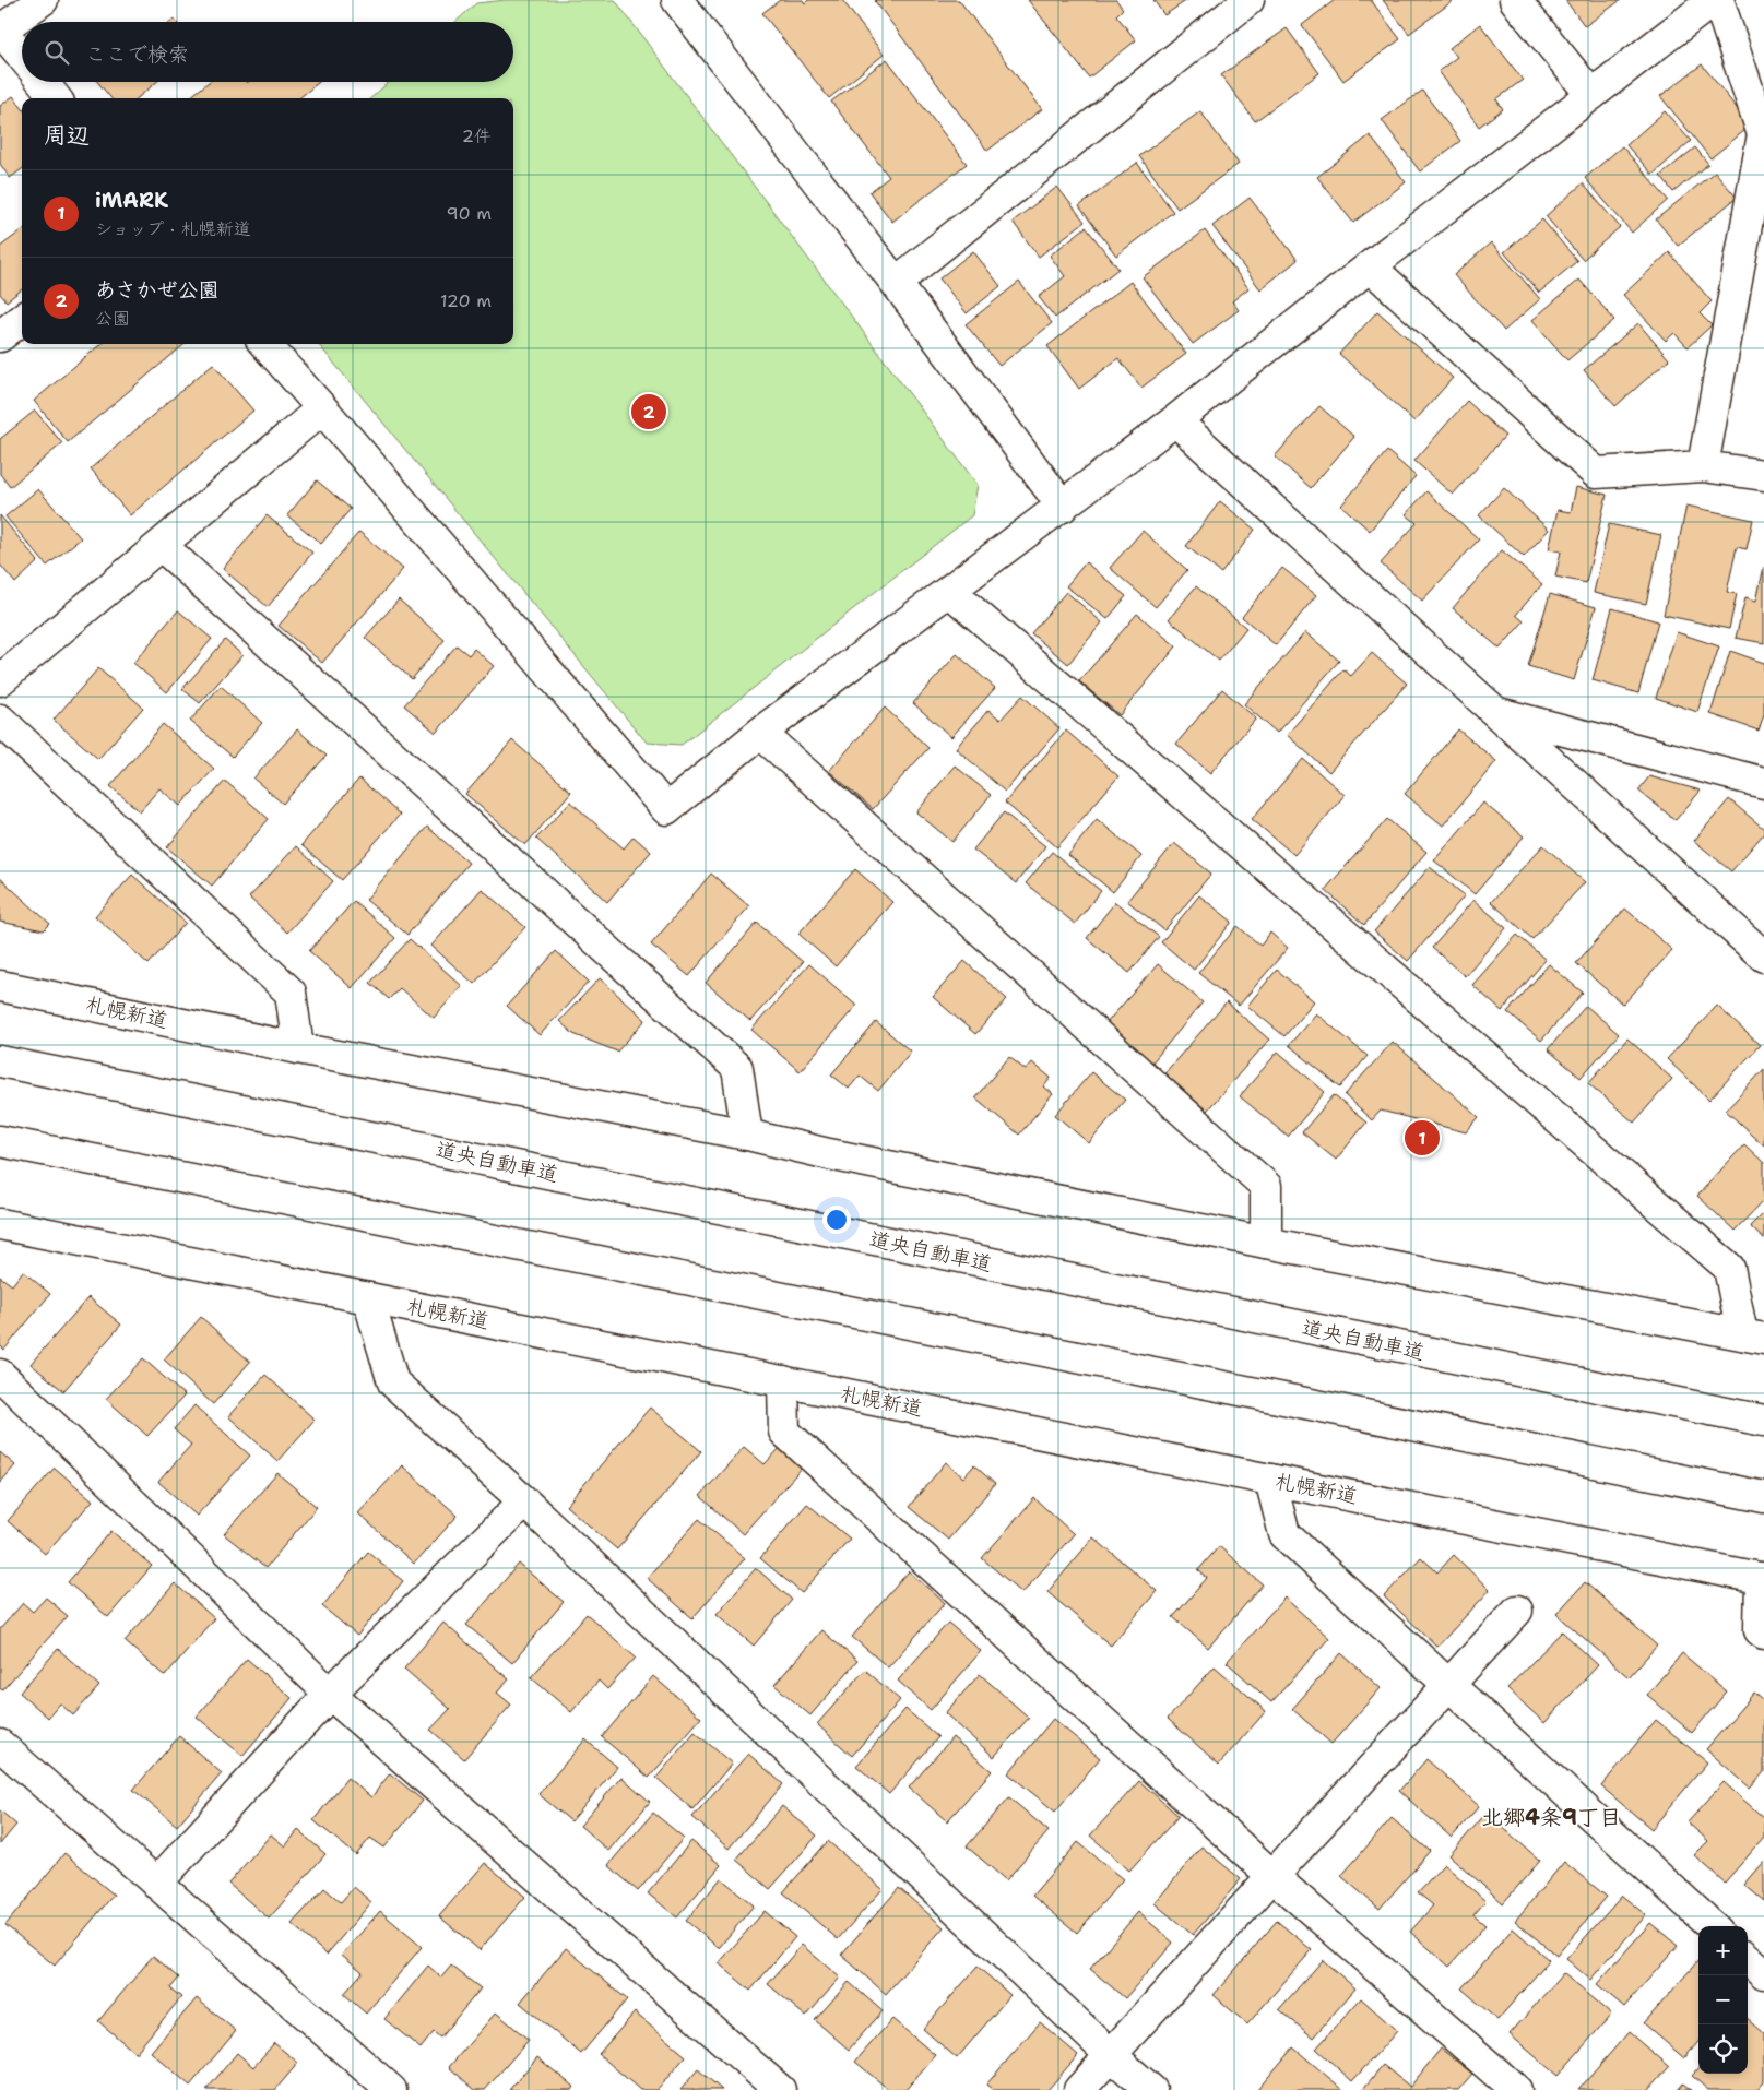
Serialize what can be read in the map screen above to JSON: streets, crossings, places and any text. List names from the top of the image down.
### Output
{
  "streets": {
    "main road": ["札幌新道", "道央自動車道"]
  },
  "districts": ["北郷4条9丁目"],
  "page": {
    "search": "ここで検索",
    "heading": ["周辺", "2件"],
    "list": [
      {
        "mark": "1",
        "name": "iMARK",
        "note": "ショップ · 札幌新道",
        "value": "90 m"
      },
      {
        "mark": "2",
        "name": "あさかぜ公園",
        "note": "公園",
        "value": "120 m"
      }
    ],
    "pins": ["2", "1"],
    "map_buttons": ["+", "−"]
  }
}
